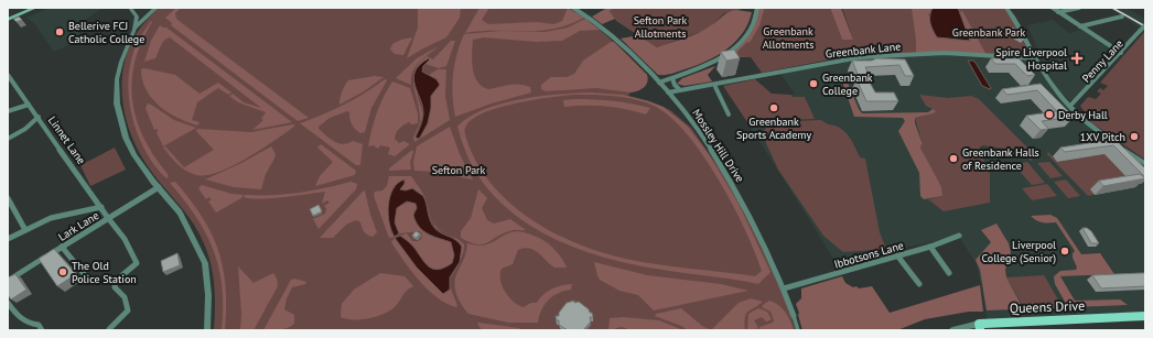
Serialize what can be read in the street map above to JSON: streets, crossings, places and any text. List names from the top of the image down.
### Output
{
  "streets": {
    "main road": ["Queens Drive"],
    "street": [
      "Greenbank Lane",
      "Penny Lane",
      "Linnet Lane",
      "Mossley Hill Drive",
      "Lark Lane",
      "Ibbotsons Lane"
    ]
  },
  "crossings": [
    ["Greenbank Lane", "Mossley Hill Drive"],
    ["Linnet Lane", "Lark Lane"],
    ["Mossley Hill Drive", "Ibbotsons Lane"]
  ],
  "parks": [
    "Sefton Park Allotments",
    "Greenbank Allotments",
    "Greenbank Park",
    "Sefton Park"
  ],
  "places": {
    "other": [
      "Bellerive FCJ Catholic College",
      "Greenbank College",
      "Greenbank Sports Academy",
      "Derby Hall",
      "1XV Pitch",
      "Greenbank Halls of Residence",
      "Liverpool College (Senior)",
      "The Old Police Station"
    ],
    "health": ["Spire Liverpool Hospital"]
  }
}
